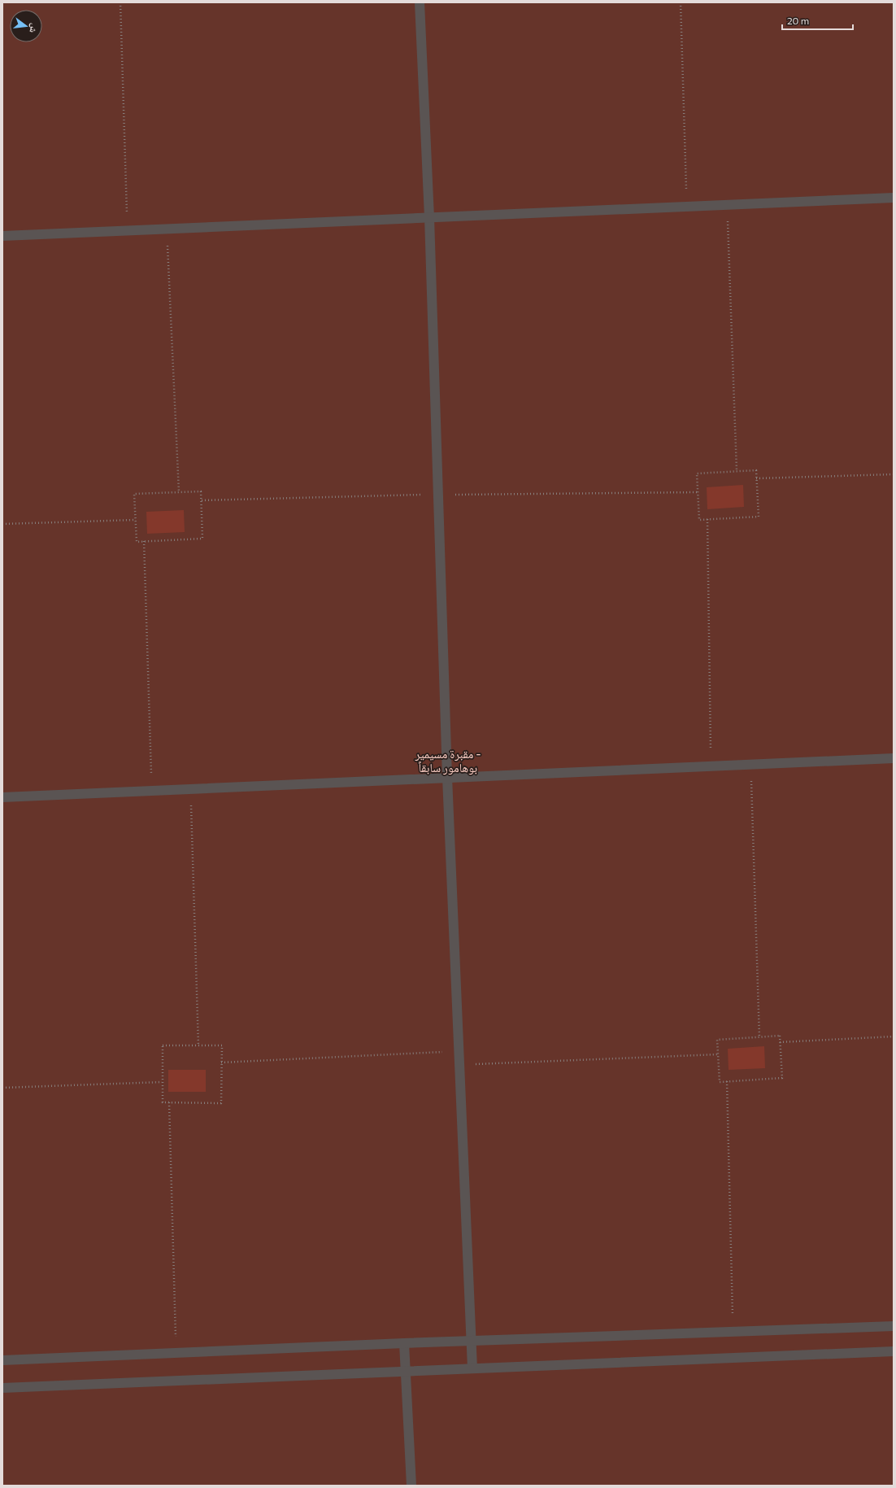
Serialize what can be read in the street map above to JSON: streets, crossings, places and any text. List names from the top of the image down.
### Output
{
  "parks": ["مقبرة مسيمير - بوهامور سابقاً"],
  "scale_bar": "20 m",
  "north": "right"
}
